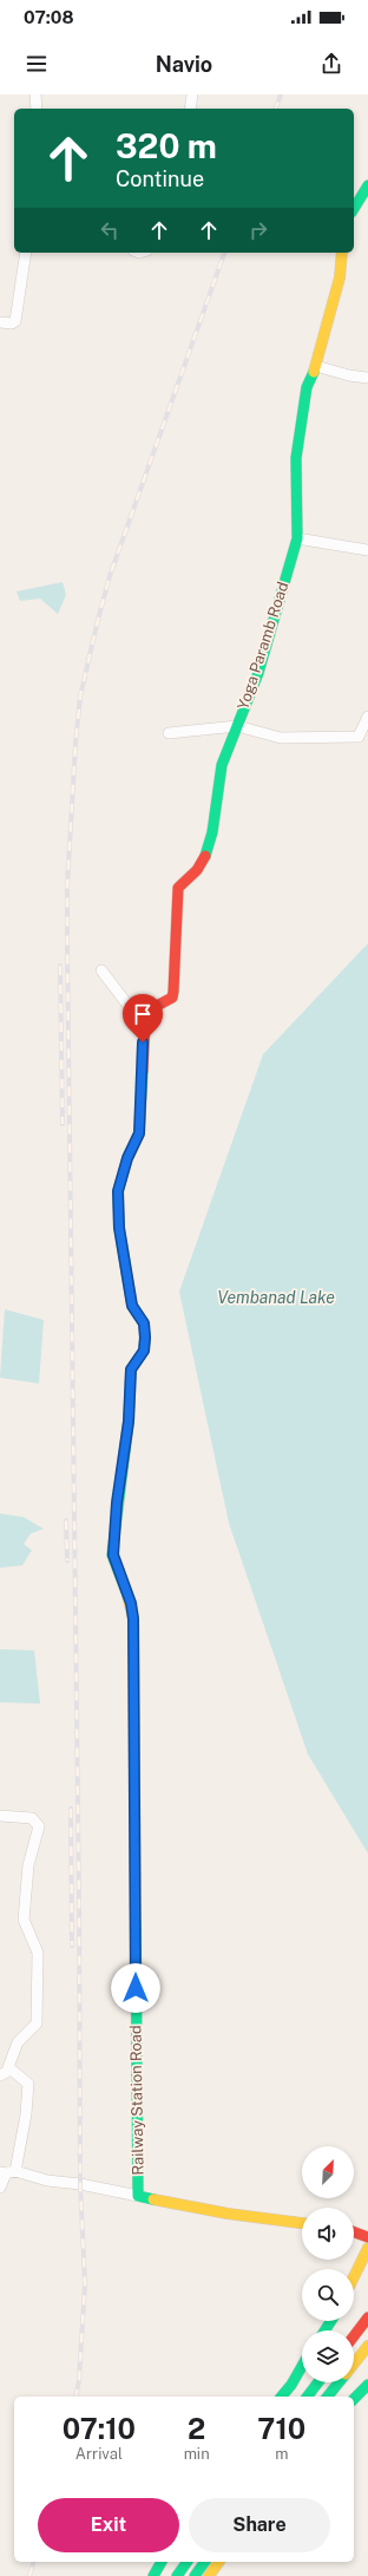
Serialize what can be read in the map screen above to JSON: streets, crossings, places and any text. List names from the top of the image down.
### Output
{
  "streets": {
    "main road": ["Yoga Paramb Road", "Railway Station Road"]
  },
  "crossings": [
    ["Yoga Paramb Road", "Railway Station Road"]
  ],
  "water": ["Vembanad Lake"],
  "north": "top right",
  "page": {
    "status": "07:08",
    "header": "Navio",
    "turn": ["320 m", "Continue"],
    "eta": [
      "07:10",
      "Arrival",
      "2",
      "min",
      "710",
      "m"
    ],
    "buttons": ["Exit", "Share"]
  }
}
